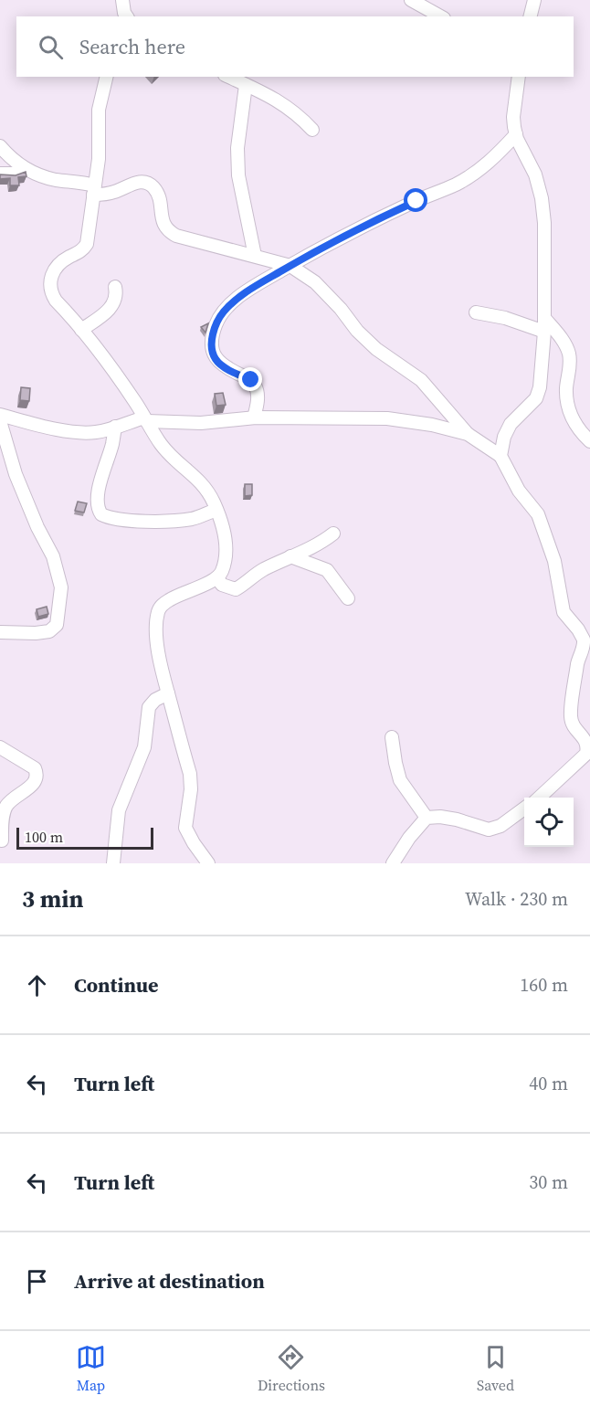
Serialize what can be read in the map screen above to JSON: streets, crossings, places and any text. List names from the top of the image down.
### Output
{
  "scale_bar": "100 m",
  "page": {
    "search": "Search here",
    "scale": "100 m",
    "heading": ["3 min", "Walk · 230 m"],
    "list": [
      ["Continue", "160 m"],
      ["Turn left", "40 m"],
      ["Turn left", "30 m"],
      "Arrive at destination"
    ],
    "nav": ["Map", "Directions", "Saved"]
  }
}
